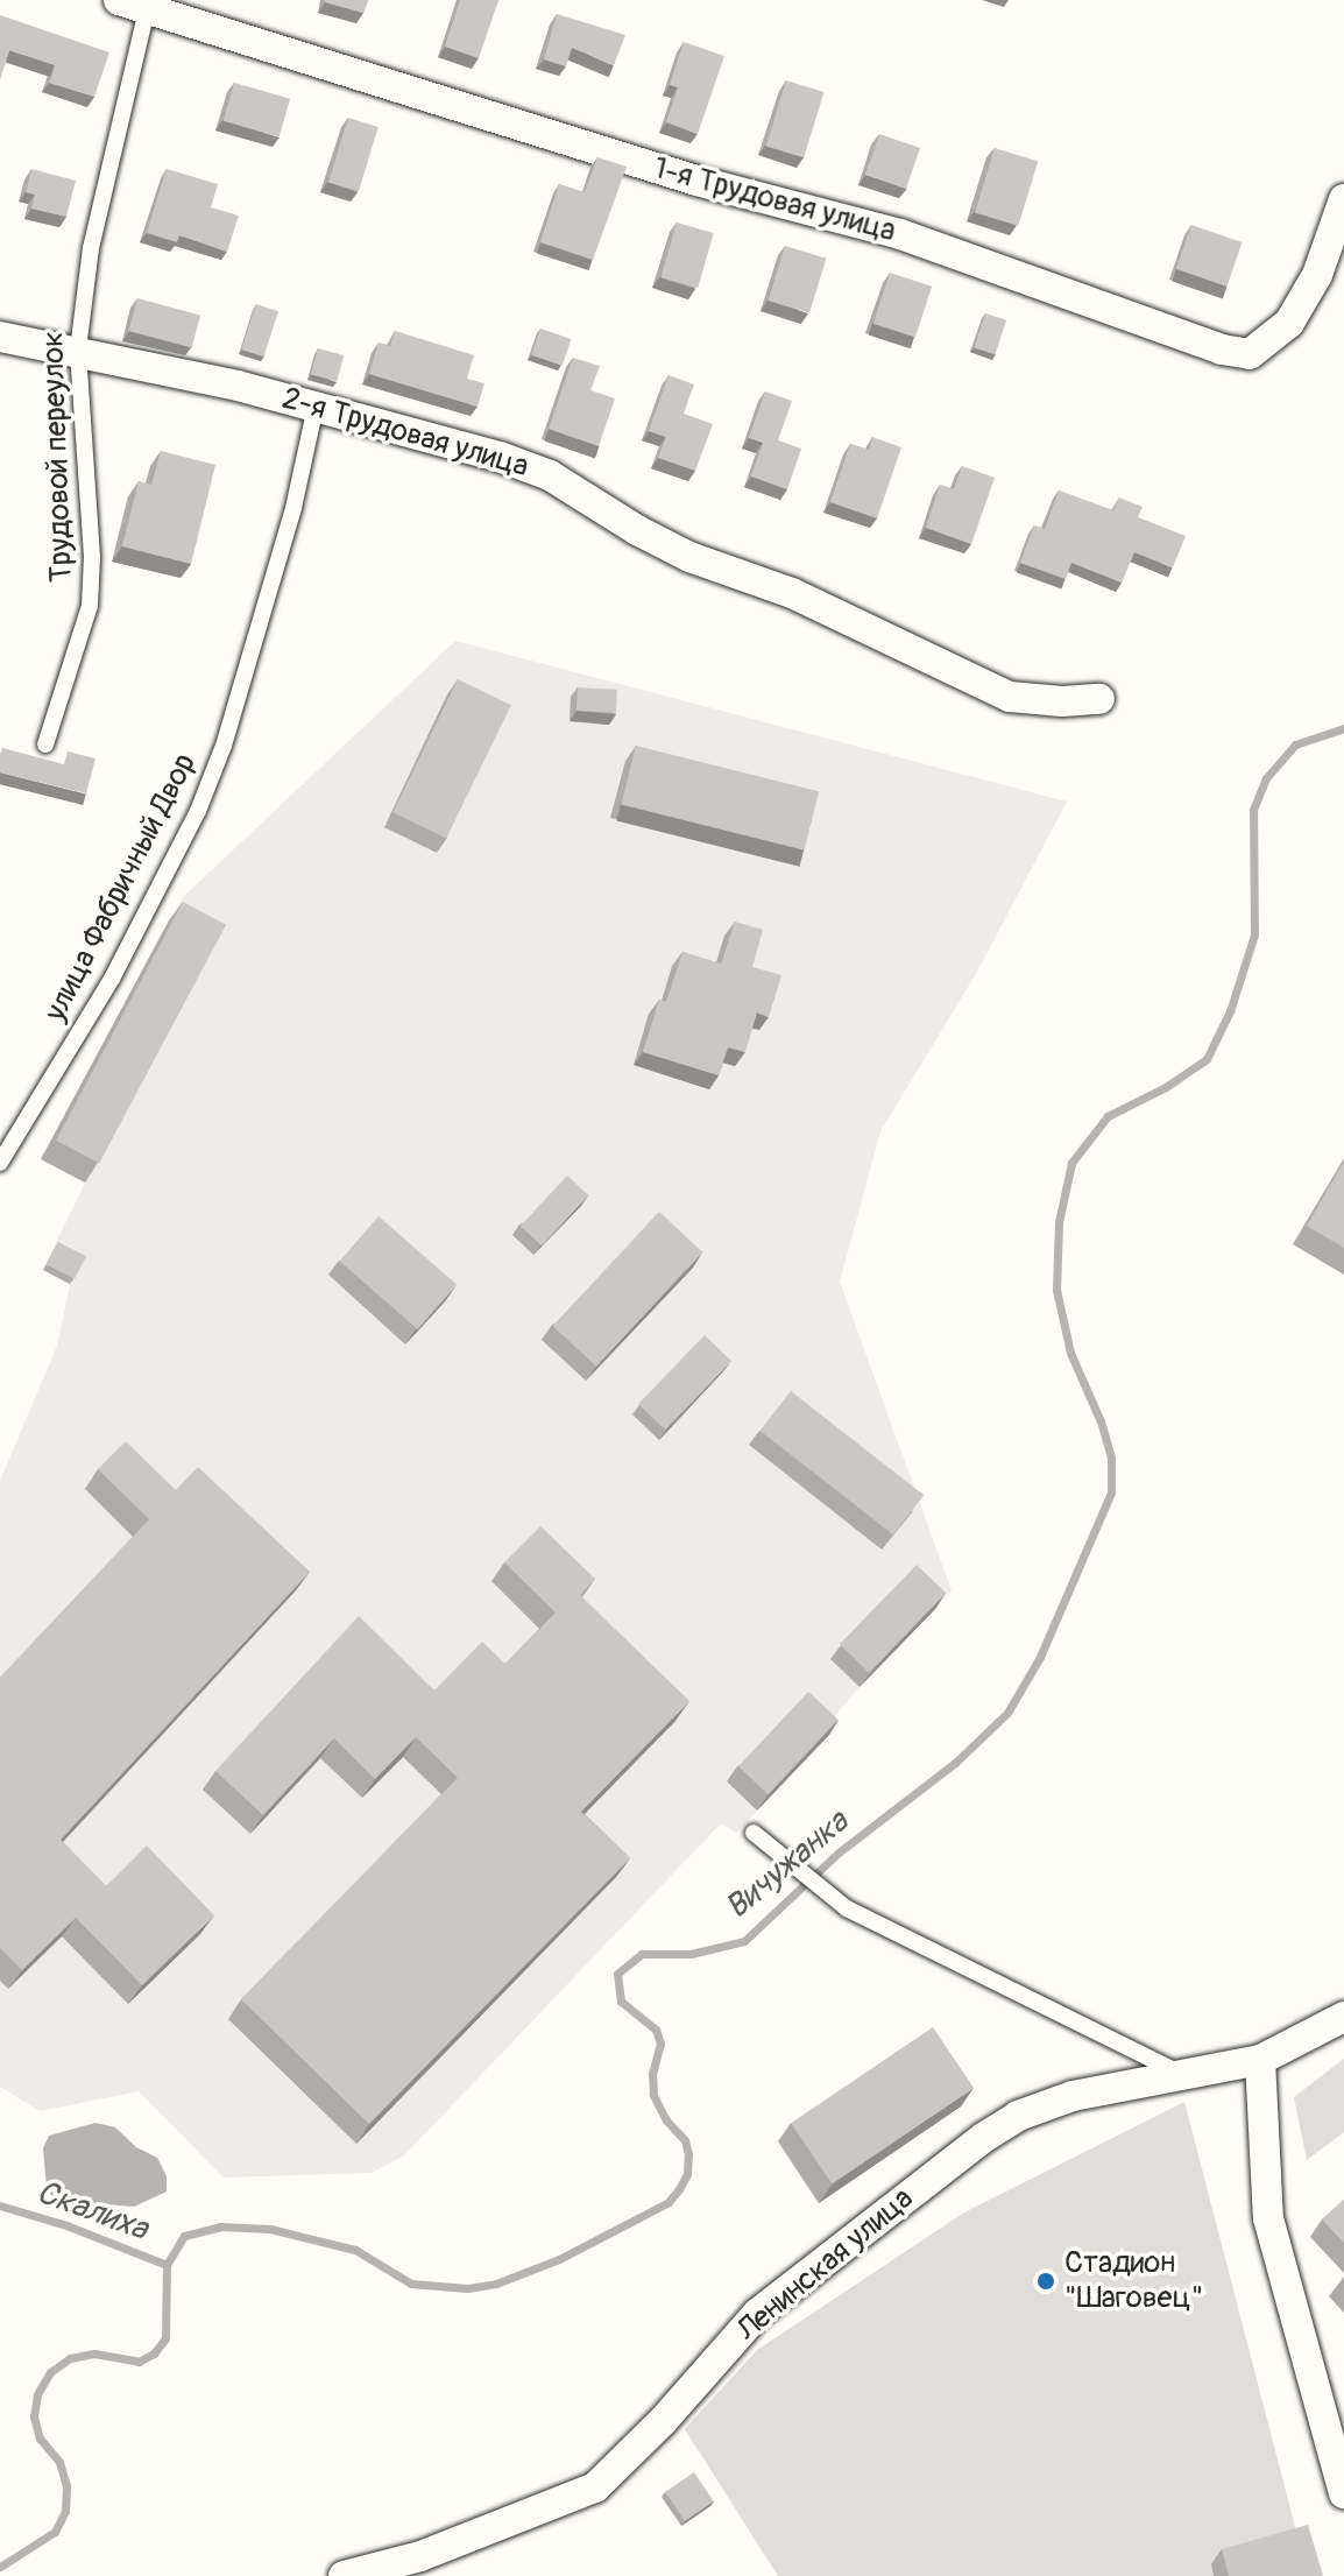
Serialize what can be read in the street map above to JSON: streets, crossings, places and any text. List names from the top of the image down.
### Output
{
  "streets": {
    "street": ["1-я Трудовая улица", "2-я Трудовая улица", "Ленинская улица"],
    "lane": ["Трудовой переулок", "улица Фабричный Двор"]
  },
  "crossings": [
    ["1-я Трудовая улица", "Трудовой переулок"],
    ["2-я Трудовая улица", "Трудовой переулок"],
    ["2-я Трудовая улица", "улица Фабричный Двор"]
  ],
  "water": ["Вичужанка", "Скалиха"],
  "places": ["Стадион \"Шаговец\""]
}
